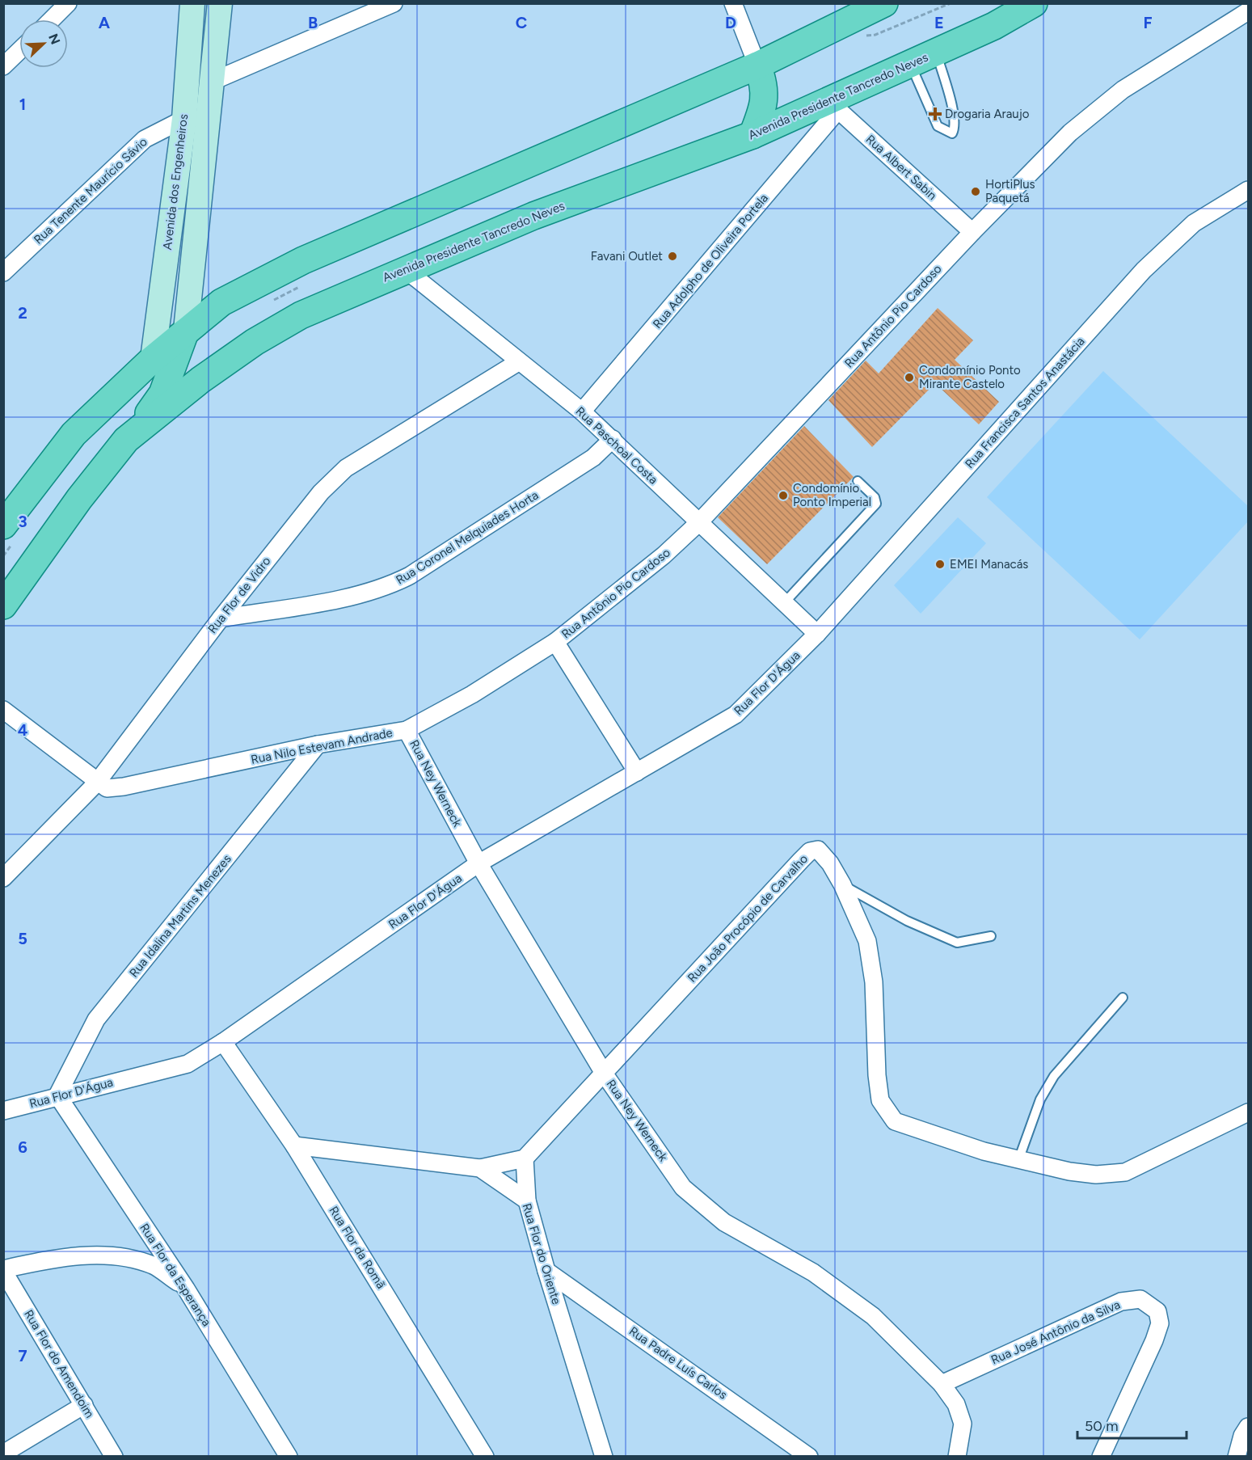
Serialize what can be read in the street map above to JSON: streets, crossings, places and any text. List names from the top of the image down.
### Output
{
  "streets": {
    "main road": ["Avenida Presidente Tancredo Neves"],
    "street": [
      "Rua Albert Sabin",
      "Avenida dos Engenheiros",
      "Rua Tenente Maurício Sávio",
      "Rua Adolpho de Oliveira Portela",
      "Rua Antônio Pio Cardoso",
      "Rua Francisca Santos Anastácia",
      "Rua Paschoal Costa",
      "Rua Coronel Melquiades Horta",
      "Rua Flor de Vidro",
      "Rua Flor D'Água",
      "Rua Nilo Estevam Andrade",
      "Rua Ney Werneck",
      "Rua Idalina Martins Menezes",
      "Rua João Procópio de Carvalho",
      "Rua Flor da Romã",
      "Rua Flor do Oriente",
      "Rua Flor da Esperança",
      "Rua José Antônio da Silva",
      "Rua Padre Luís Carlos",
      "Rua Flor do Amendoim"
    ]
  },
  "crossings": [
    ["Avenida Presidente Tancredo Neves", "Rua Albert Sabin"],
    ["Avenida Presidente Tancredo Neves", "Rua Adolpho de Oliveira Portela"],
    ["Avenida Presidente Tancredo Neves", "Rua Paschoal Costa"],
    ["Rua Albert Sabin", "Rua Adolpho de Oliveira Portela"],
    ["Rua Albert Sabin", "Rua Antônio Pio Cardoso"],
    ["Avenida dos Engenheiros", "Rua Tenente Maurício Sávio"],
    ["Rua Adolpho de Oliveira Portela", "Rua Paschoal Costa"],
    ["Rua Antônio Pio Cardoso", "Rua Paschoal Costa"],
    ["Rua Antônio Pio Cardoso", "Rua Nilo Estevam Andrade"],
    ["Rua Francisca Santos Anastácia", "Rua Paschoal Costa"],
    ["Rua Francisca Santos Anastácia", "Rua Flor D'Água"],
    ["Rua Paschoal Costa", "Rua Coronel Melquiades Horta"],
    ["Rua Paschoal Costa", "Rua Flor de Vidro"],
    ["Rua Paschoal Costa", "Rua Flor D'Água"],
    ["Rua Coronel Melquiades Horta", "Rua Flor de Vidro"],
    ["Rua Flor de Vidro", "Rua Nilo Estevam Andrade"],
    ["Rua Flor D'Água", "Rua Ney Werneck"],
    ["Rua Flor D'Água", "Rua Idalina Martins Menezes"],
    ["Rua Flor D'Água", "Rua Flor da Romã"],
    ["Rua Flor D'Água", "Rua Flor da Esperança"],
    ["Rua Nilo Estevam Andrade", "Rua Ney Werneck"],
    ["Rua Nilo Estevam Andrade", "Rua Idalina Martins Menezes"],
    ["Rua Ney Werneck", "Rua João Procópio de Carvalho"],
    ["Rua Ney Werneck", "Rua José Antônio da Silva"],
    ["Rua Idalina Martins Menezes", "Rua Flor da Esperança"],
    ["Rua Flor da Romã", "Rua Flor do Oriente"],
    ["Rua Flor do Oriente", "Rua Padre Luís Carlos"]
  ],
  "places": {
    "health": ["Drogaria Araujo"],
    "other": [
      "HortiPlus Paquetá",
      "Favani Outlet",
      "Condomínio Ponto Mirante Castelo",
      "Condomínio Ponto Imperial",
      "EMEI Manacás"
    ]
  },
  "scale_bar": "50 m",
  "north": "top right",
  "grid": {
    "columns": [
      "A",
      "B",
      "C",
      "D",
      "E",
      "F"
    ],
    "rows": [
      "1",
      "2",
      "3",
      "4",
      "5",
      "6",
      "7"
    ]
  }
}
